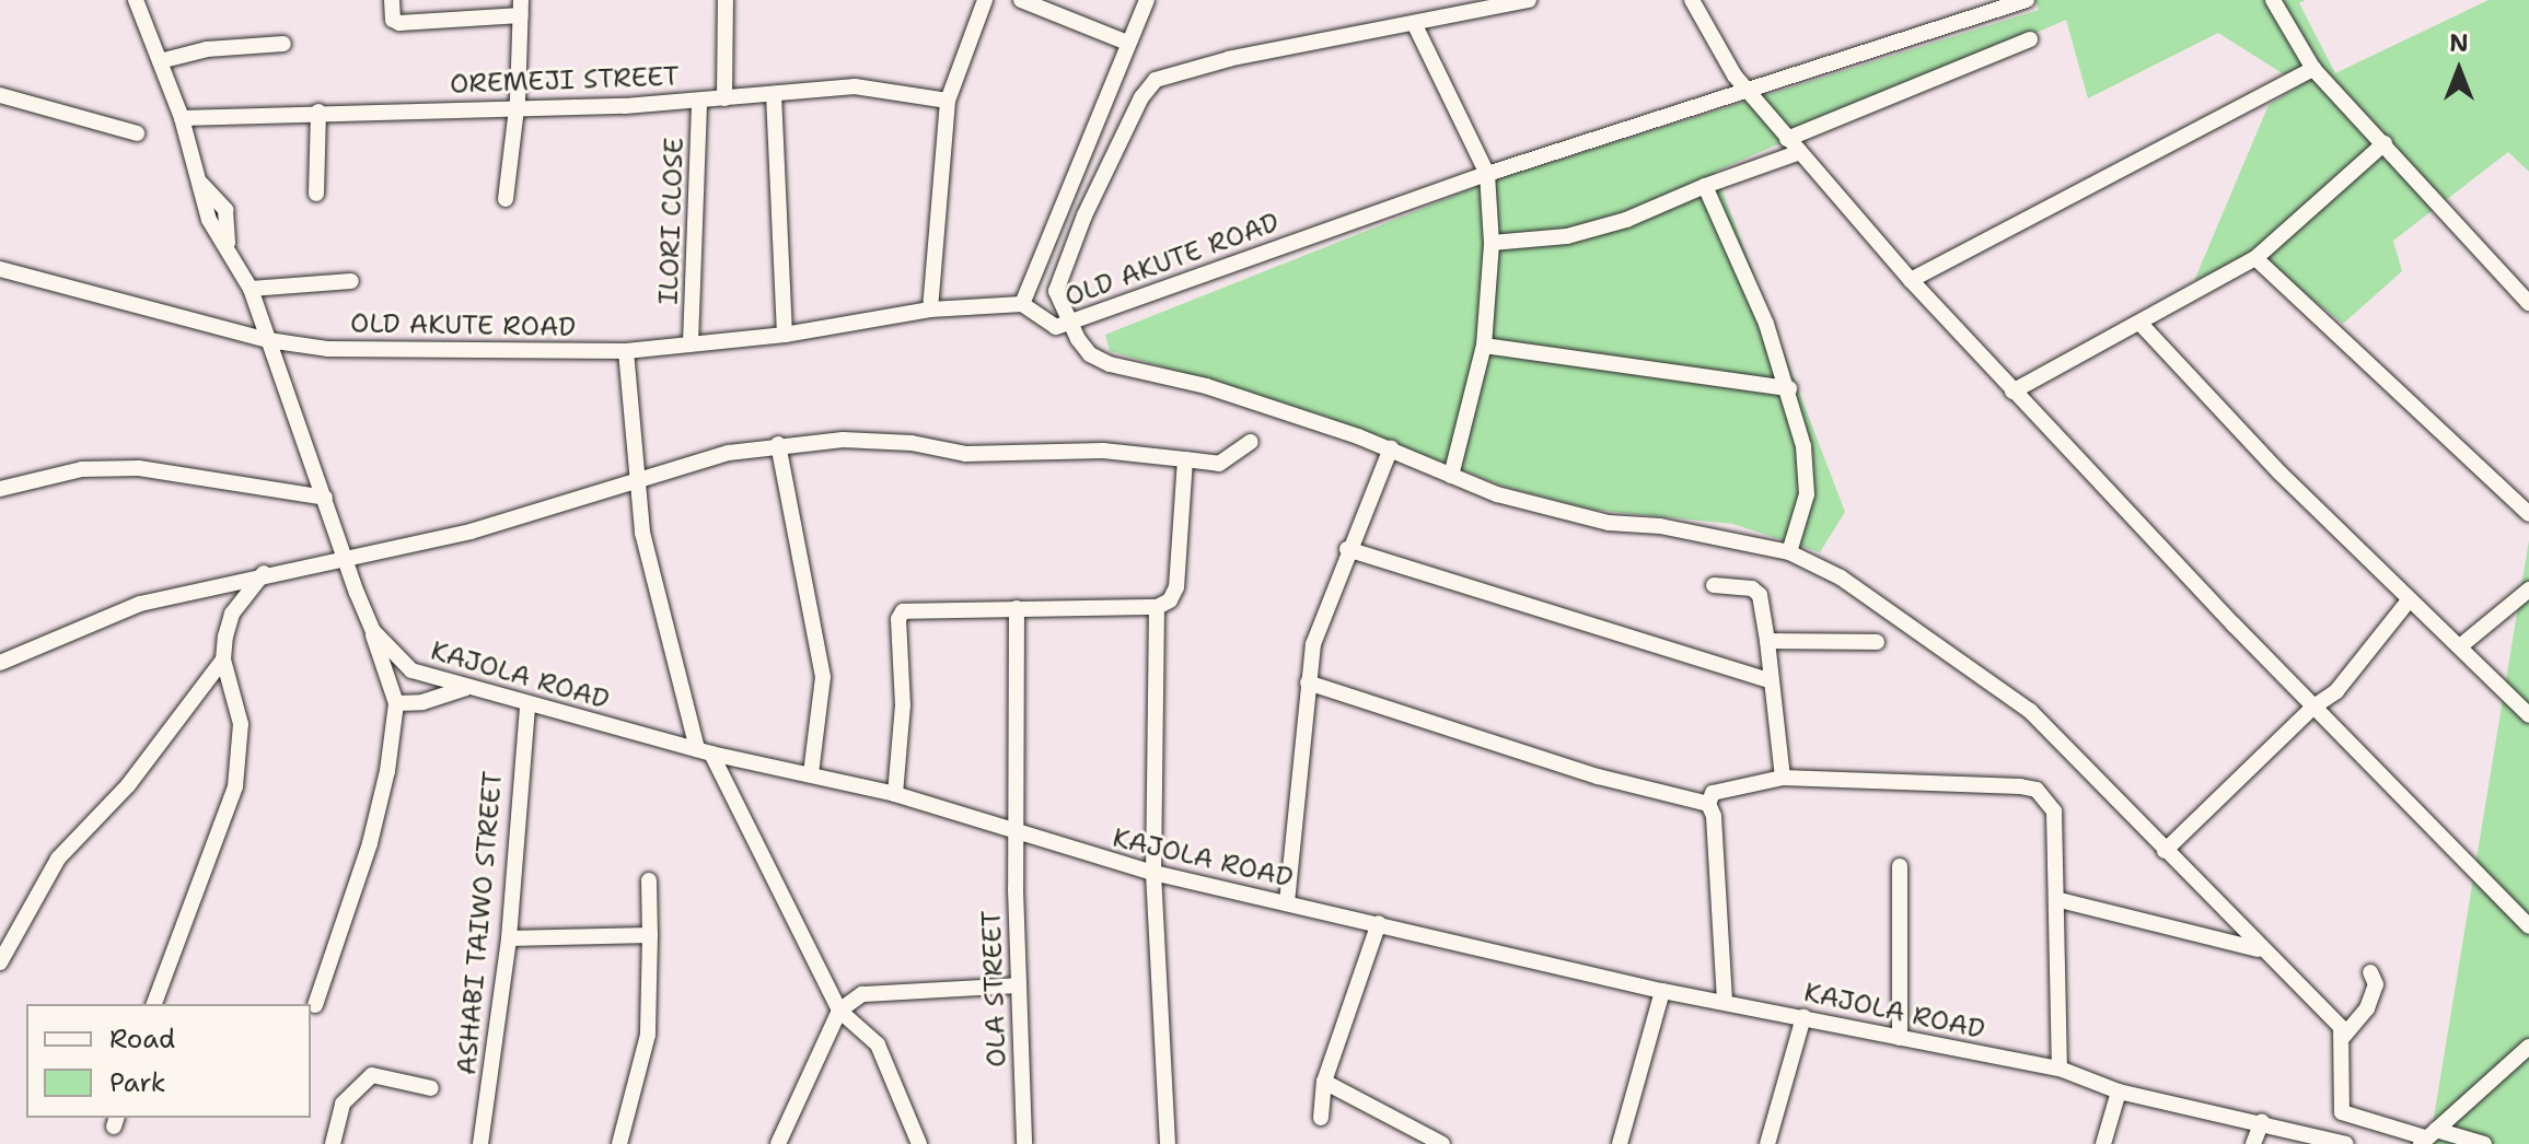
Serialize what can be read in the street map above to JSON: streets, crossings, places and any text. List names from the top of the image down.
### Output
{
  "streets": {
    "street": [
      "OREMEJI STREET",
      "ILORI CLOSE",
      "OLD AKUTE ROAD",
      "KAJOLA ROAD",
      "ASHABI TAIWO STREET",
      "OLA STREET"
    ]
  },
  "crossings": [
    ["OREMEJI STREET", "ILORI CLOSE"],
    ["OREMEJI STREET", "KAJOLA ROAD"],
    ["ILORI CLOSE", "OLD AKUTE ROAD"],
    ["OLD AKUTE ROAD", "KAJOLA ROAD"],
    ["KAJOLA ROAD", "ASHABI TAIWO STREET"],
    ["KAJOLA ROAD", "OLA STREET"]
  ],
  "legend": ["Road", "Park"],
  "north": "top"
}
